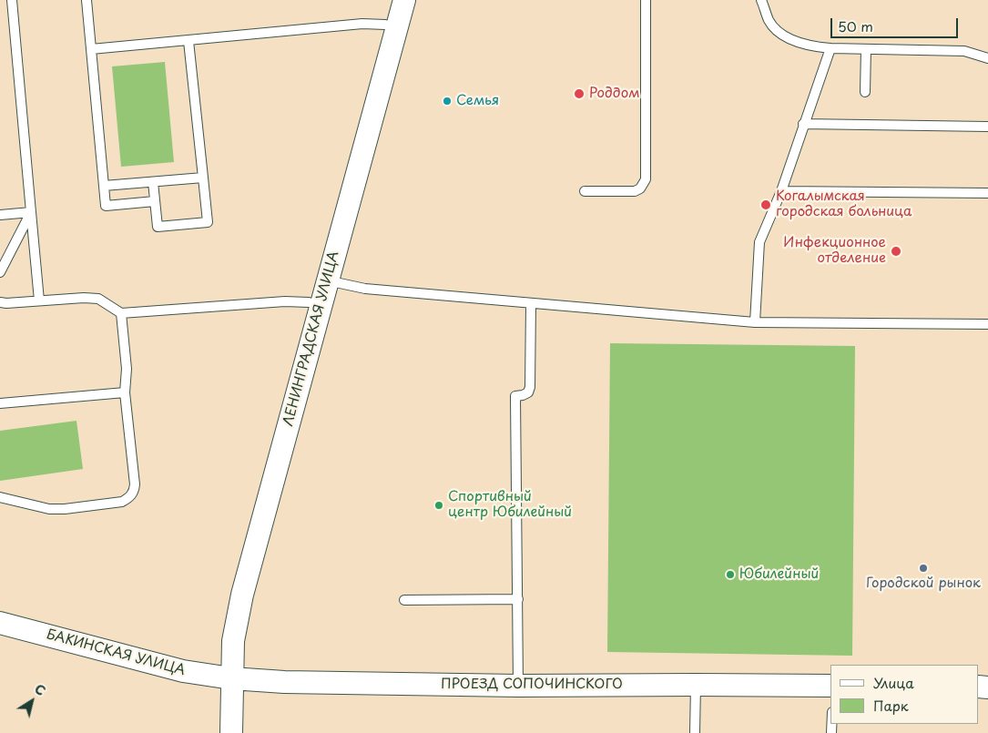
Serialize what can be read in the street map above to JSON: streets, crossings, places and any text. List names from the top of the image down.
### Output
{
  "streets": {
    "street": ["ЛЕНИНГРАДСКАЯ УЛИЦА", "БАКИНСКАЯ УЛИЦА", "ПРОЕЗД СОПОЧИНСКОГО"]
  },
  "crossings": [
    ["ЛЕНИНГРАДСКАЯ УЛИЦА", "БАКИНСКАЯ УЛИЦА"],
    ["ЛЕНИНГРАДСКАЯ УЛИЦА", "ПРОЕЗД СОПОЧИНСКОГО"],
    ["БАКИНСКАЯ УЛИЦА", "ПРОЕЗД СОПОЧИНСКОГО"]
  ],
  "places": [
    "Роддом",
    "Семья",
    "Когалымская городская больница",
    "Инфекционное отделение",
    "Спортивный центр Юбилейный",
    "Городской рынок",
    "Юбилейный"
  ],
  "legend": ["Улица", "Парк"],
  "scale_bar": "50 m",
  "north": "top right"
}
